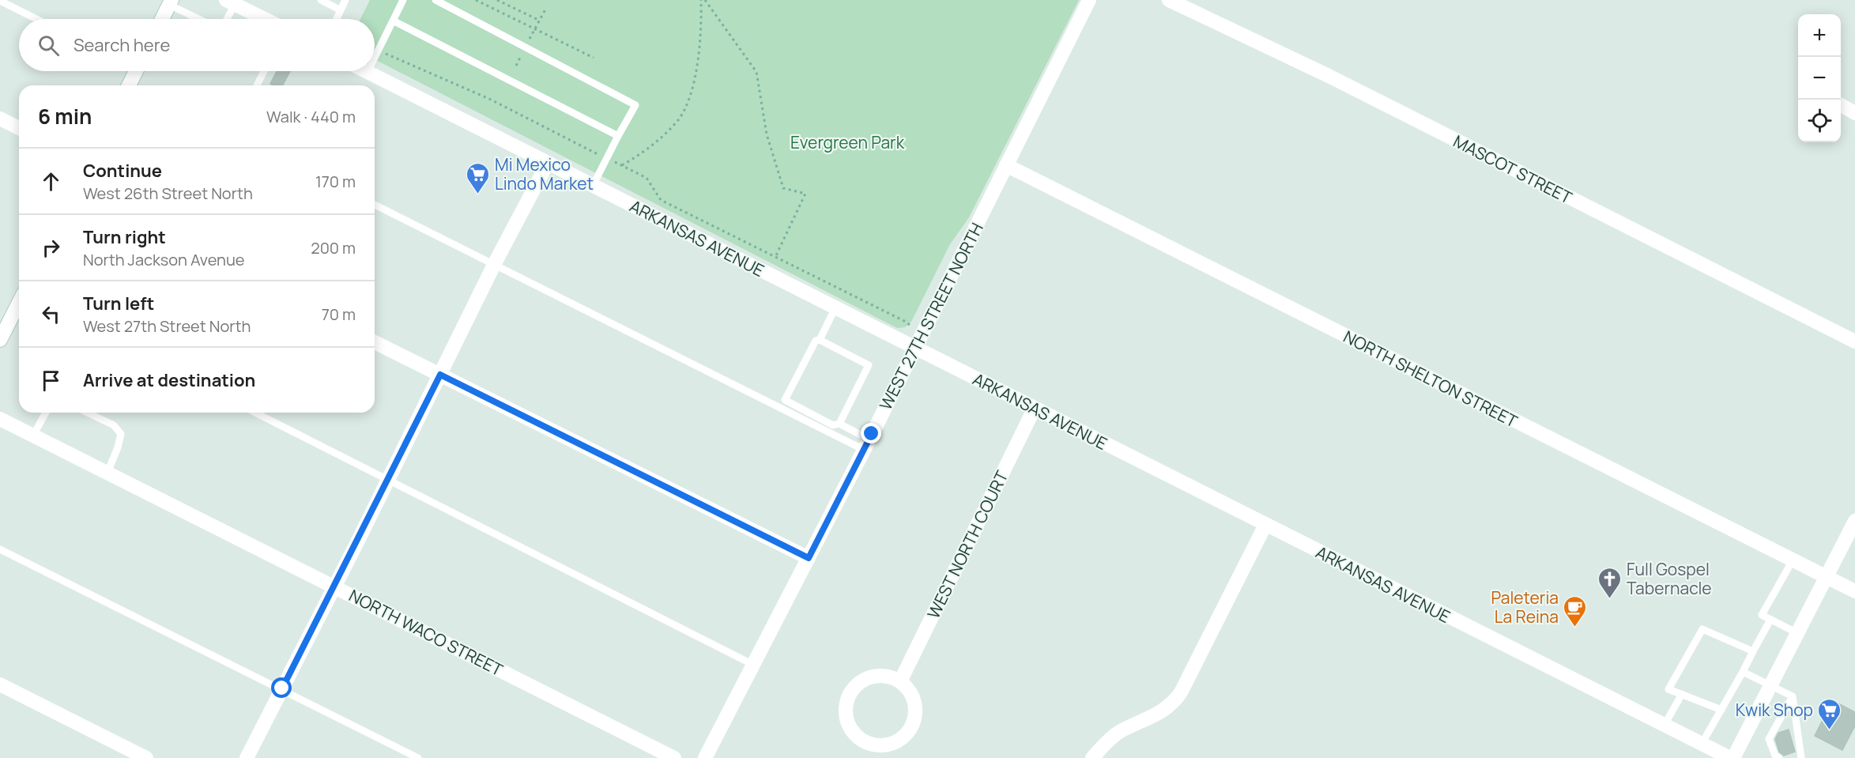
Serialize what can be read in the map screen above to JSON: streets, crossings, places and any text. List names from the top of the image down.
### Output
{
  "streets": {
    "street": [
      "MASCOT STREET",
      "ARKANSAS AVENUE",
      "WEST 27TH STREET NORTH",
      "NORTH SHELTON STREET",
      "WEST NORTH COURT",
      "NORTH WACO STREET"
    ]
  },
  "crossings": [
    ["ARKANSAS AVENUE", "WEST 27TH STREET NORTH"],
    ["ARKANSAS AVENUE", "WEST NORTH COURT"],
    ["WEST 27TH STREET NORTH", "NORTH SHELTON STREET"]
  ],
  "parks": ["Evergreen Park"],
  "places": {
    "supermarket": ["Mi Mexico Lindo Market", "Kwik Shop"],
    "church": ["Full Gospel Tabernacle"],
    "cafe": ["Paleteria La Reina"]
  },
  "page": {
    "map_buttons": ["+", "−"],
    "search": "Search here",
    "heading": ["6 min", "Walk · 440 m"],
    "list": [
      ["Continue", "West 26th Street North", "170 m"],
      ["Turn right", "North Jackson Avenue", "200 m"],
      ["Turn left", "West 27th Street North", "70 m"],
      "Arrive at destination"
    ]
  }
}
